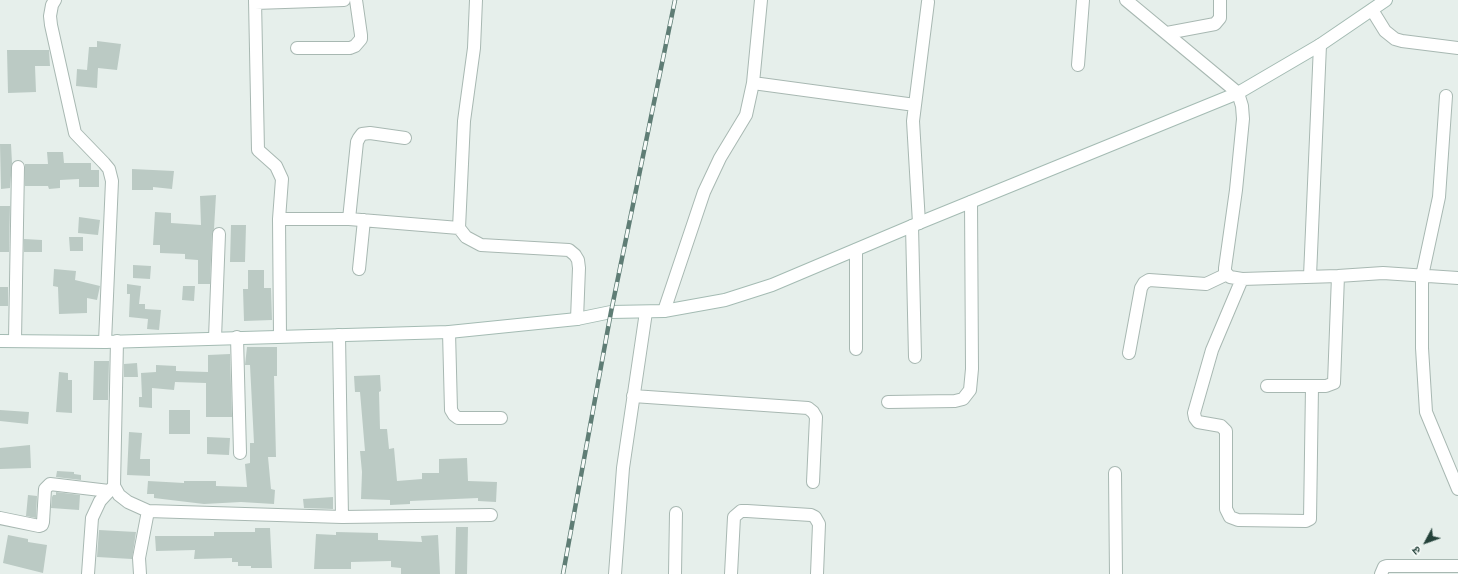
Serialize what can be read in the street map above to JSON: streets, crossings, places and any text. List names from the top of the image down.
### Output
{
  "north": "bottom left"
}
